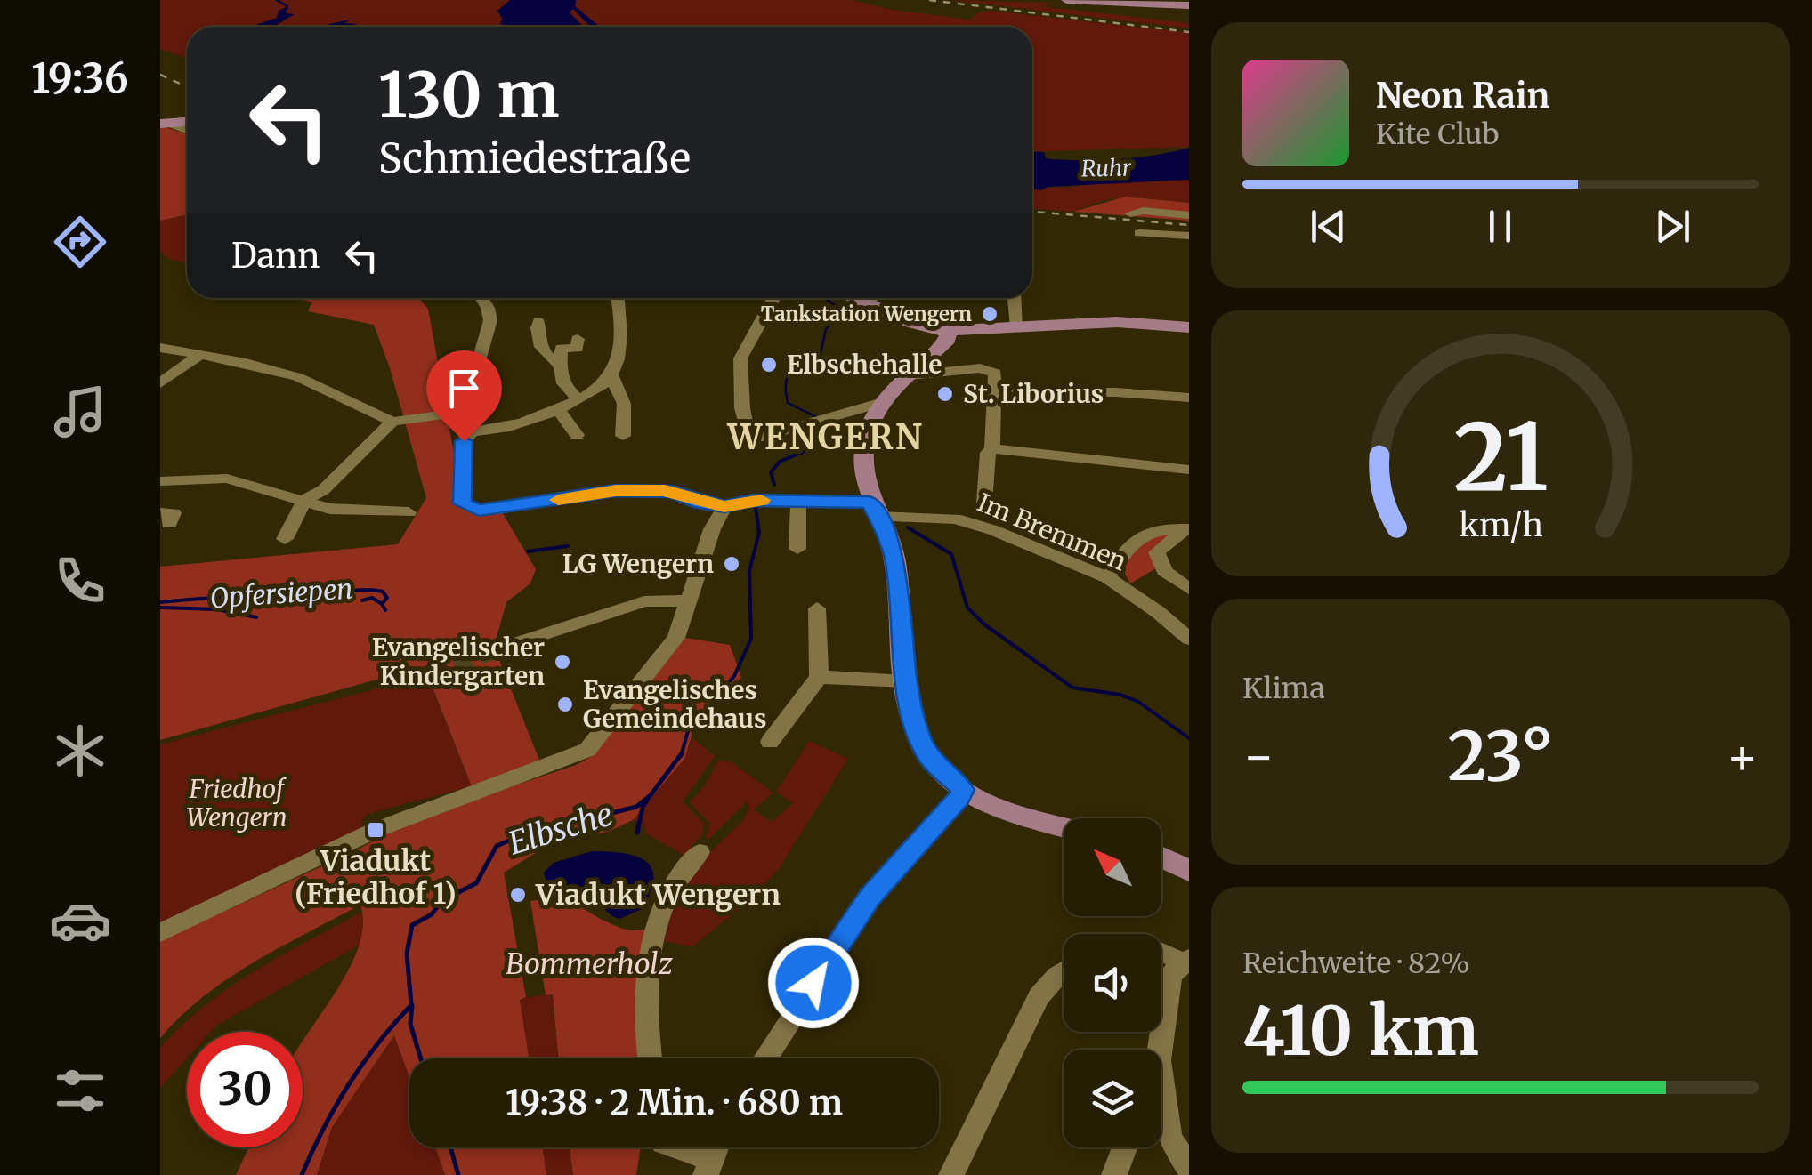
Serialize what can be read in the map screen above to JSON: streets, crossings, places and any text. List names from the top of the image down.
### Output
{
  "streets": {
    "street": ["Im Bremmen"]
  },
  "districts": ["WENGERN"],
  "water": ["Ruhr", "Opfersiepen", "Elbsche"],
  "parks": ["Friedhof Wengern", "Bommerholz"],
  "places": {
    "other": [
      "Tankstation Wengern",
      "Elbschehalle",
      "St. Liborius",
      "LG Wengern",
      "Evangelischer Kindergarten",
      "Evangelisches Gemeindehaus",
      "Viadukt Wengern"
    ],
    "transit": ["Viadukt (Friedhof 1)"]
  },
  "north": "top left",
  "page": {
    "tabs": "19:36",
    "turn": ["130 m", "Schmiedestraße"],
    "song": ["Neon Rain", "Kite Club"],
    "then": "Dann",
    "tile": [
      "Klima",
      ["Reichweite · 82%", "410 km"]
    ],
    "heat": ["−", "23°", "+"],
    "limit": "30",
    "trip": "19:38 · 2 Min. · 680 m",
    "gauge": ["21", "km/h"]
  }
}
